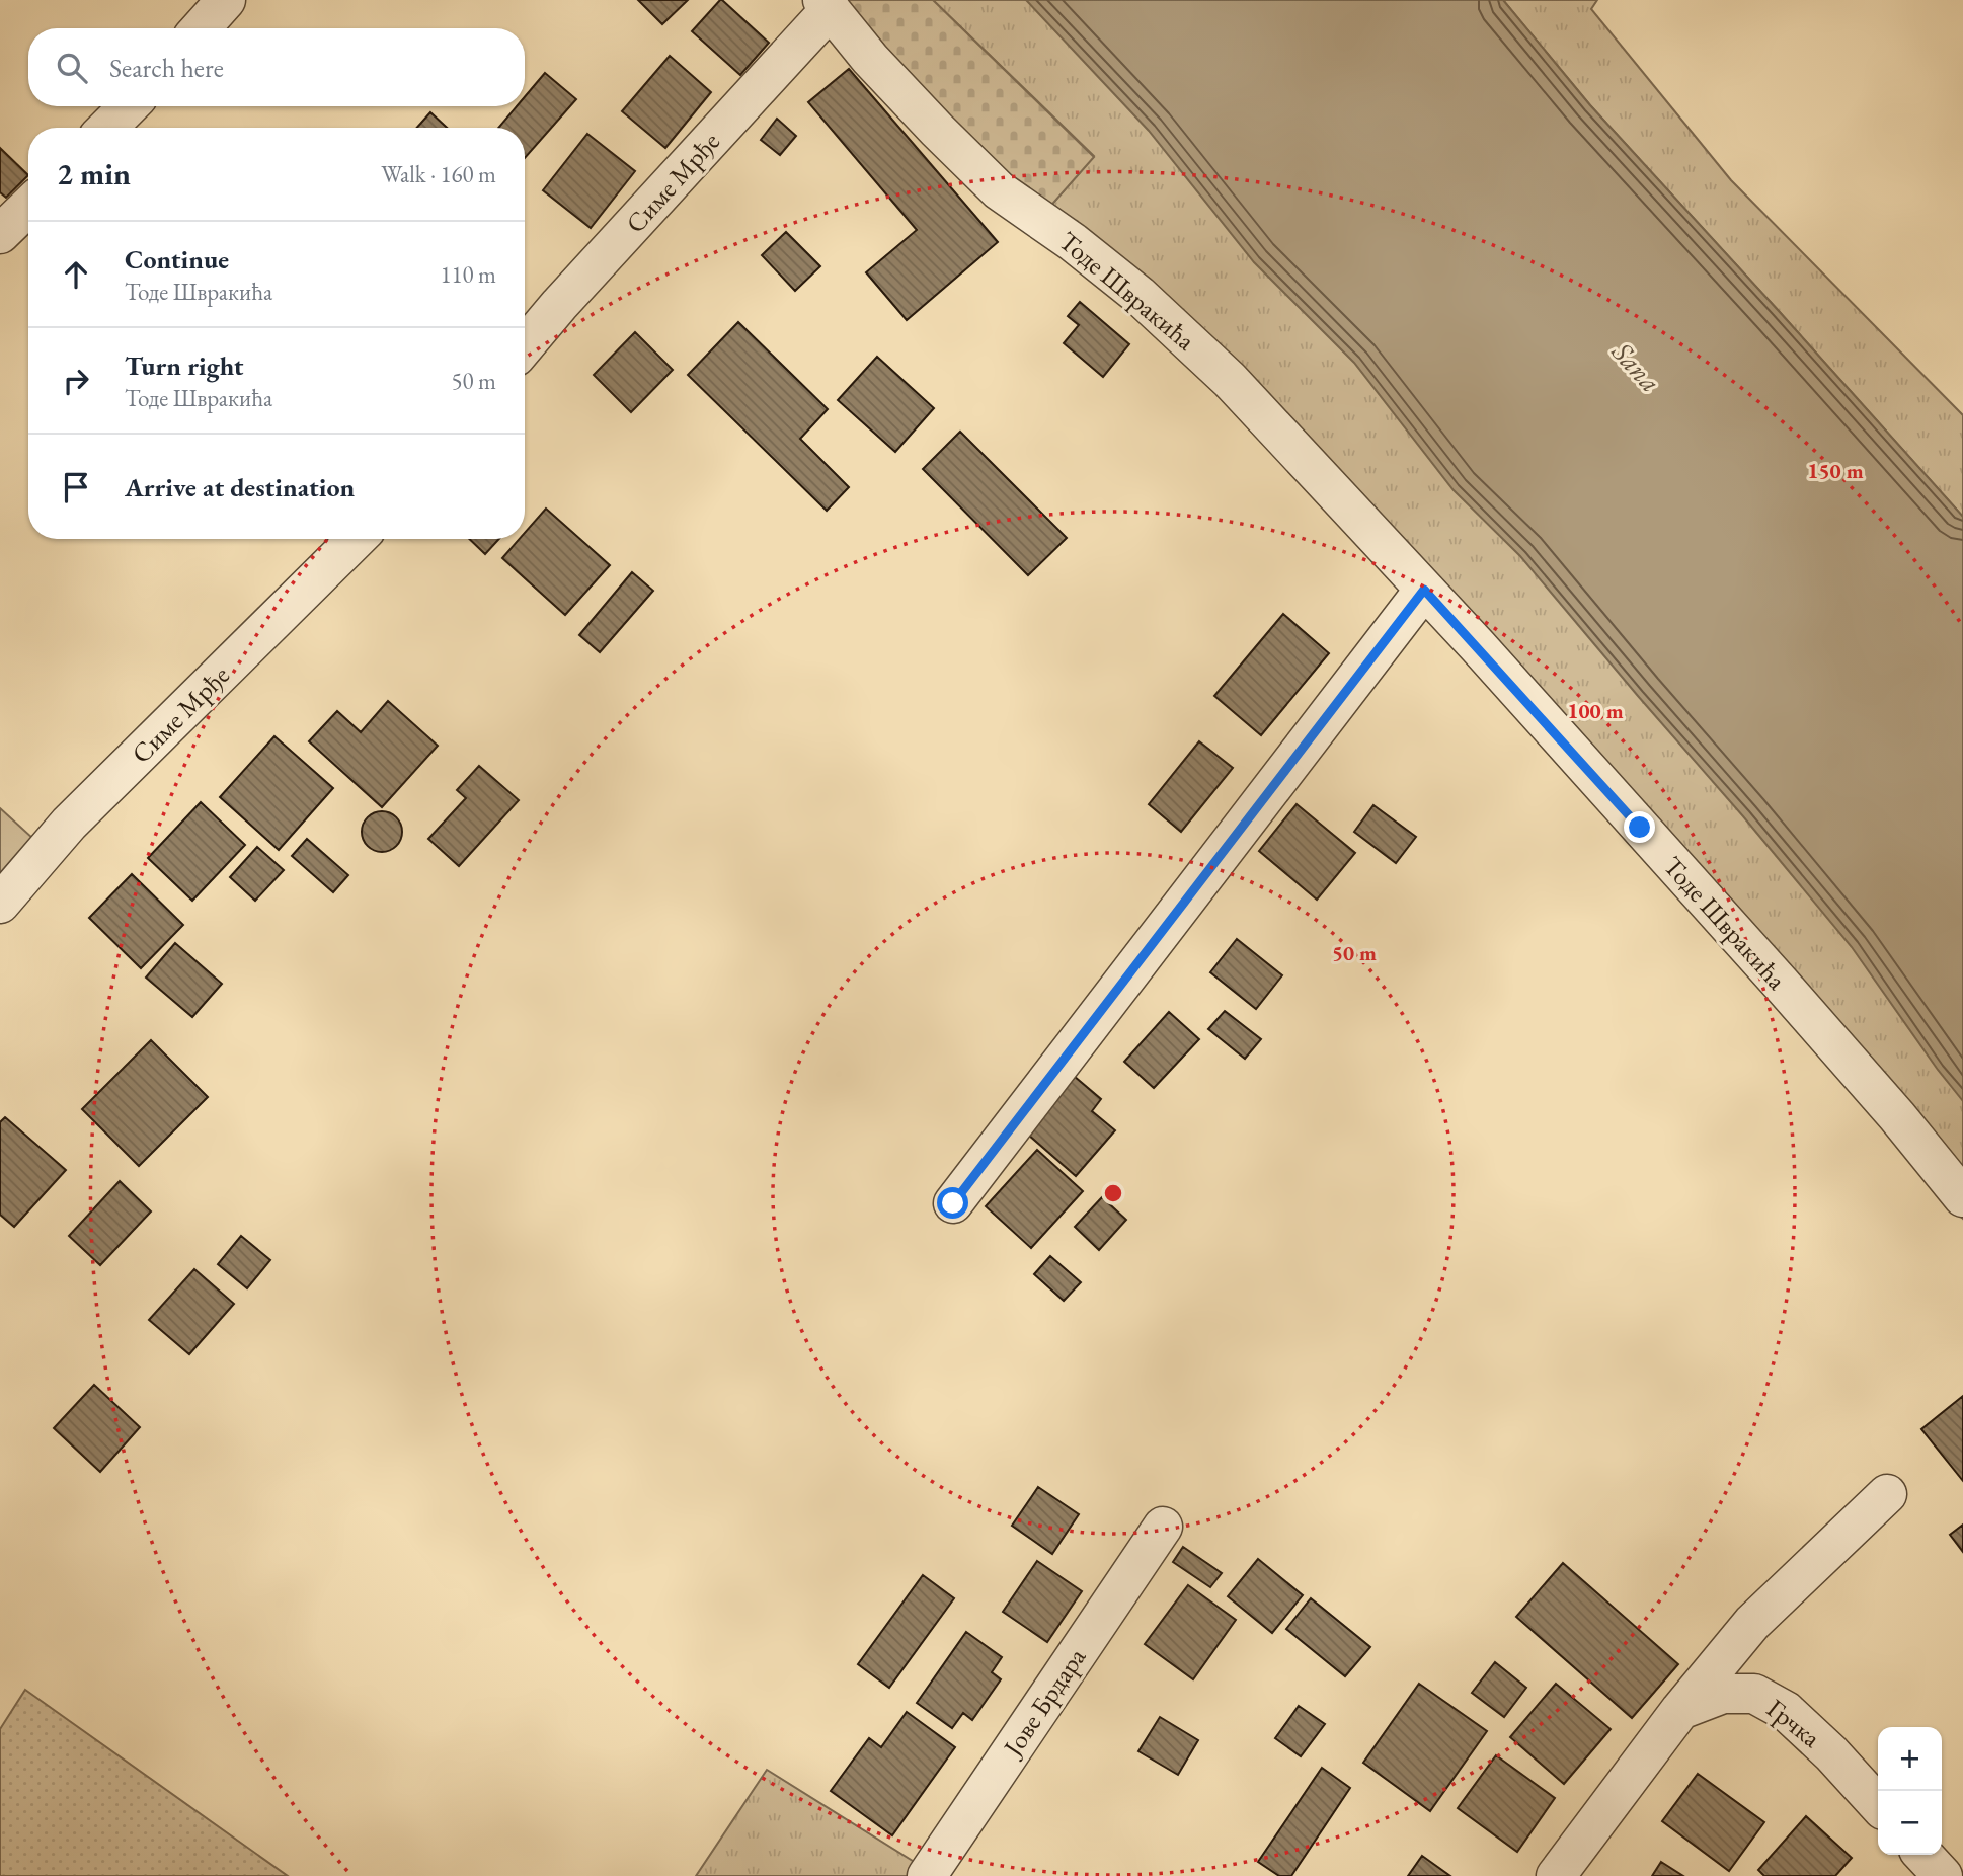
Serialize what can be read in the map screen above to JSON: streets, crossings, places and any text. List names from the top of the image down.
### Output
{
  "streets": {
    "street": [
      "Симе Мрђе",
      "Тоде Швракића",
      "Јове Брдара",
      "Грчка"
    ]
  },
  "crossings": [
    ["Симе Мрђе", "Тоде Швракића"]
  ],
  "water": ["Sana"],
  "page": {
    "search": "Search here",
    "heading": ["2 min", "Walk · 160 m"],
    "list": [
      ["Continue", "Тоде Швракића", "110 m"],
      ["Turn right", "Тоде Швракића", "50 m"],
      "Arrive at destination"
    ],
    "map_buttons": ["+", "−"]
  },
  "rings": ["150 m", "100 m", "50 m"]
}
